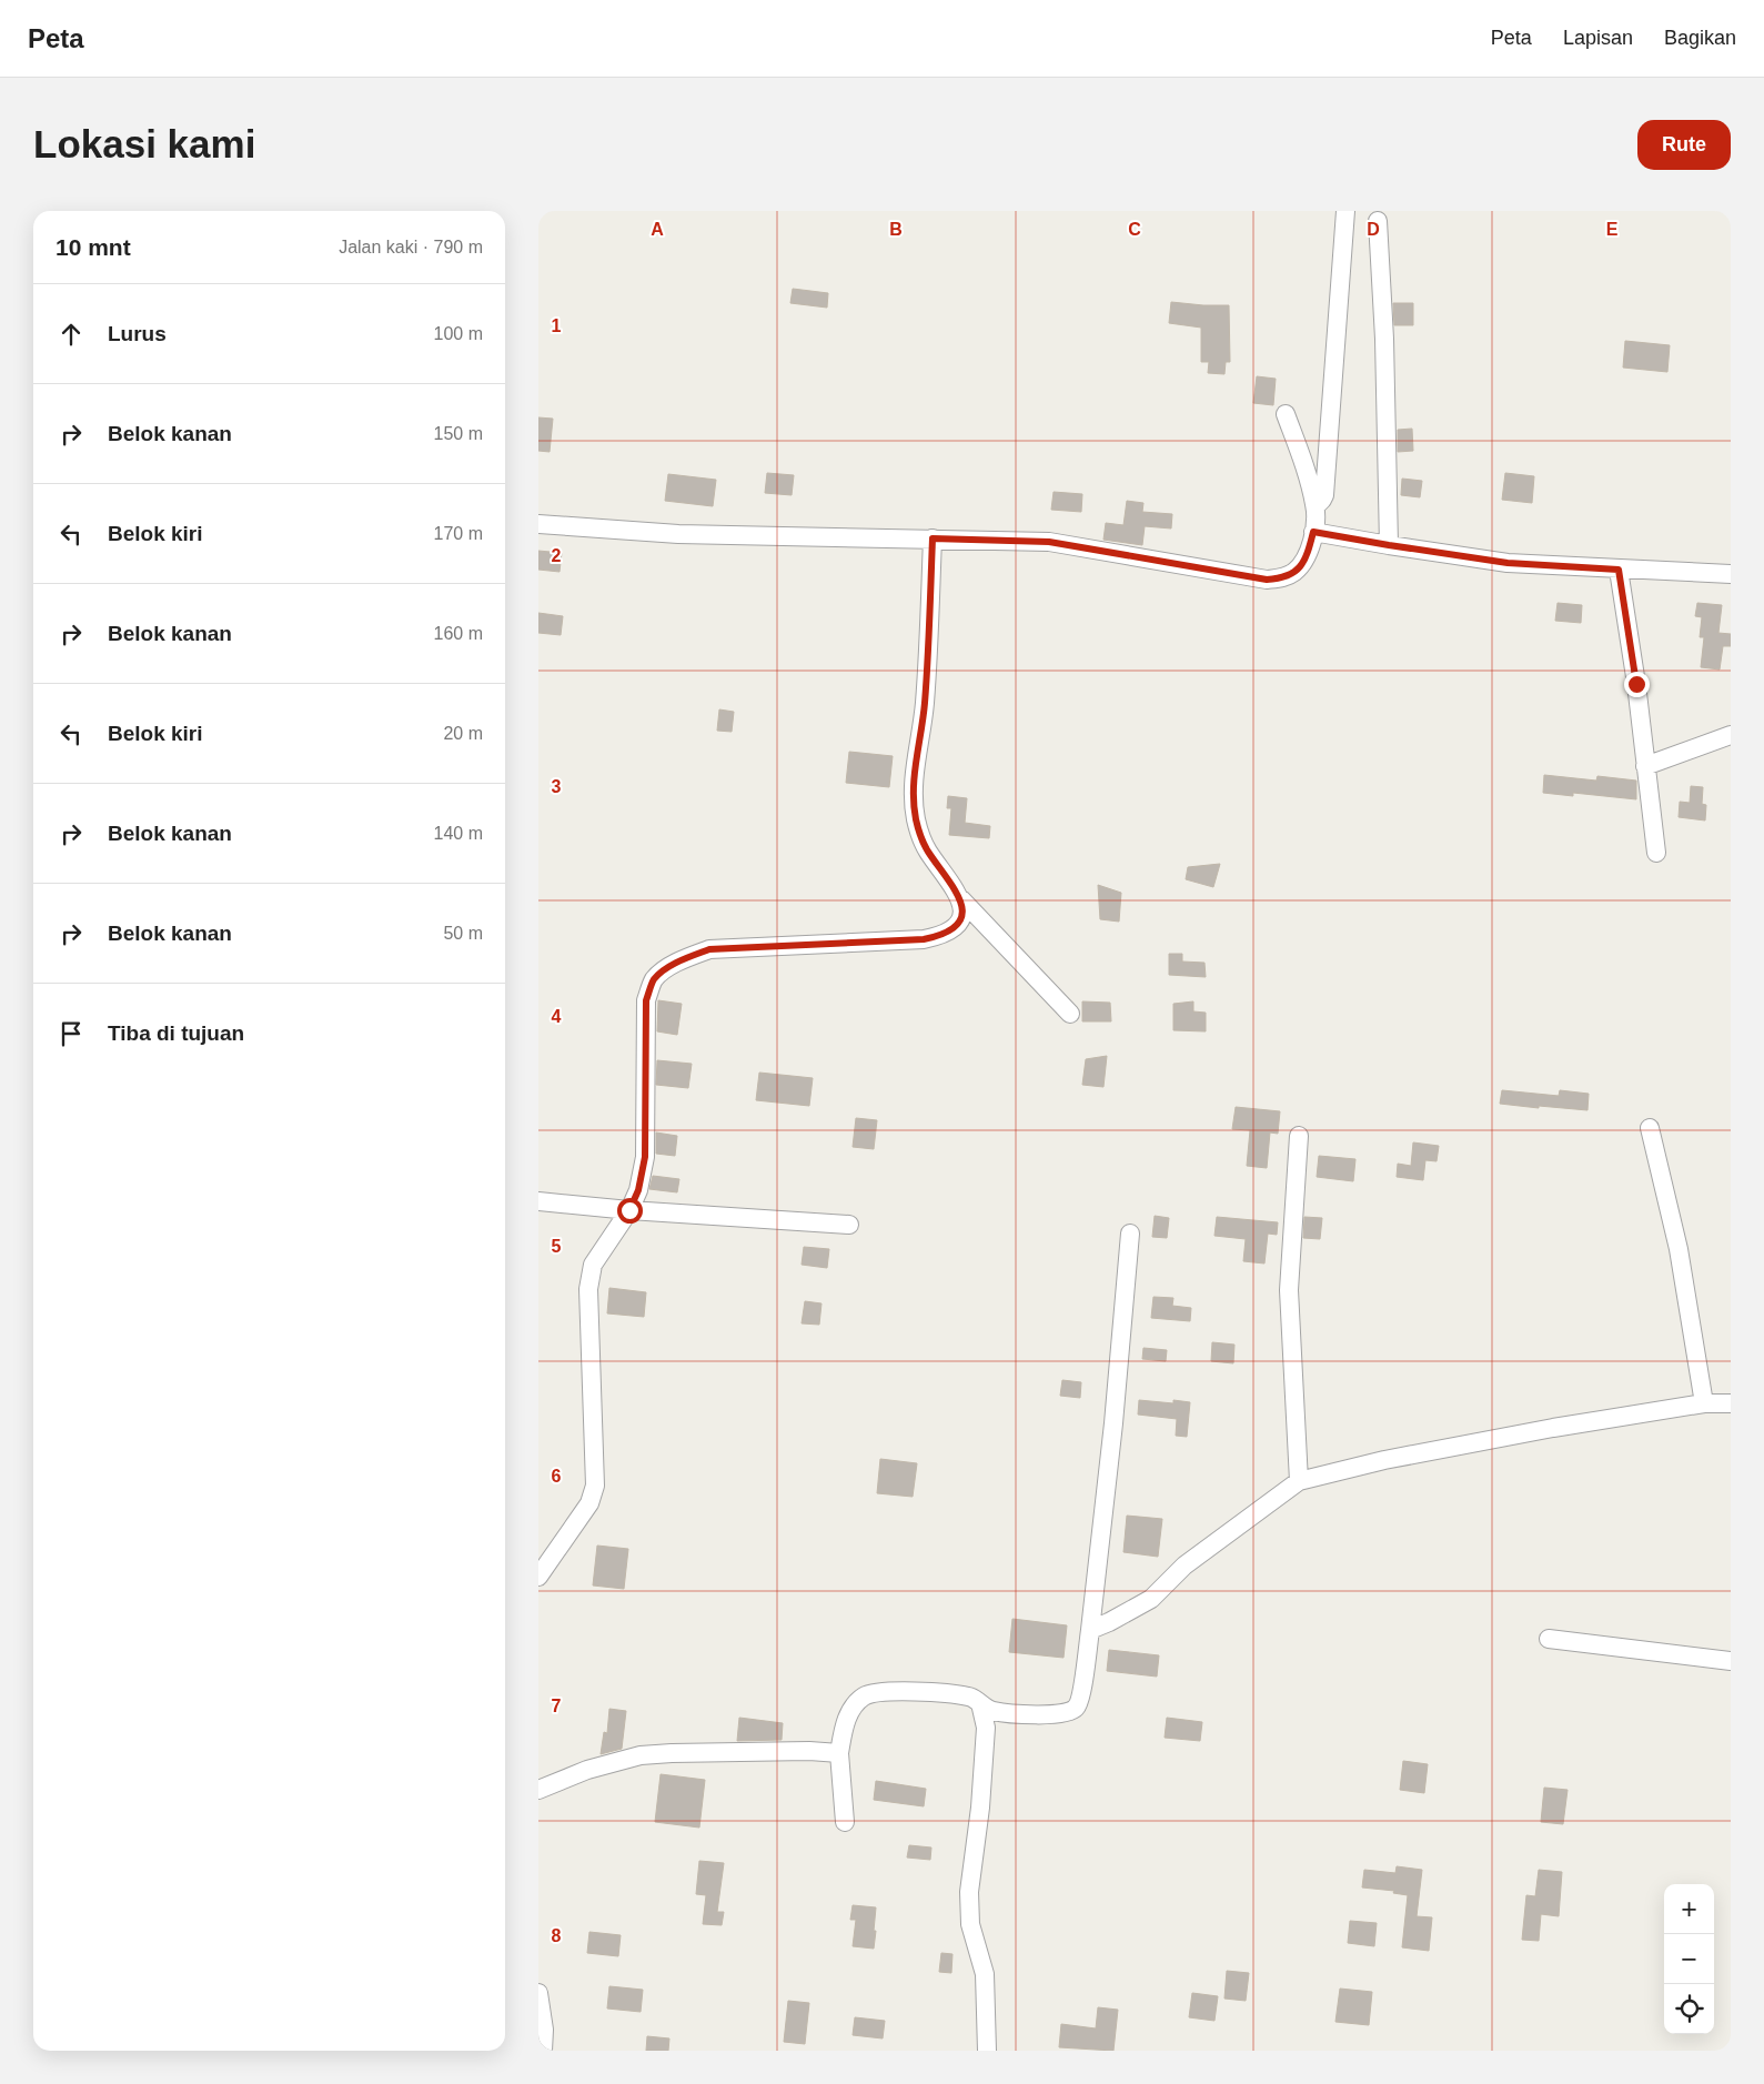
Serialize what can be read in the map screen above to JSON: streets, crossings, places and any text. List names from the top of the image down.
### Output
{
  "page": {
    "header": "Peta",
    "nav": ["Peta", "Lapisan", "Bagikan"],
    "buttons": "Rute",
    "title": "Lokasi kami",
    "heading": ["10 mnt", "Jalan kaki · 790 m"],
    "list": [
      ["Lurus", "100 m"],
      ["Belok kanan", "150 m"],
      ["Belok kiri", "170 m"],
      ["Belok kanan", "160 m"],
      ["Belok kiri", "20 m"],
      ["Belok kanan", "140 m"],
      ["Belok kanan", "50 m"],
      "Tiba di tujuan"
    ],
    "map_buttons": ["+", "−"]
  },
  "grid": {
    "columns": [
      "A",
      "B",
      "C",
      "D",
      "E"
    ],
    "rows": [
      "1",
      "2",
      "3",
      "4",
      "5",
      "6",
      "7",
      "8"
    ]
  }
}
